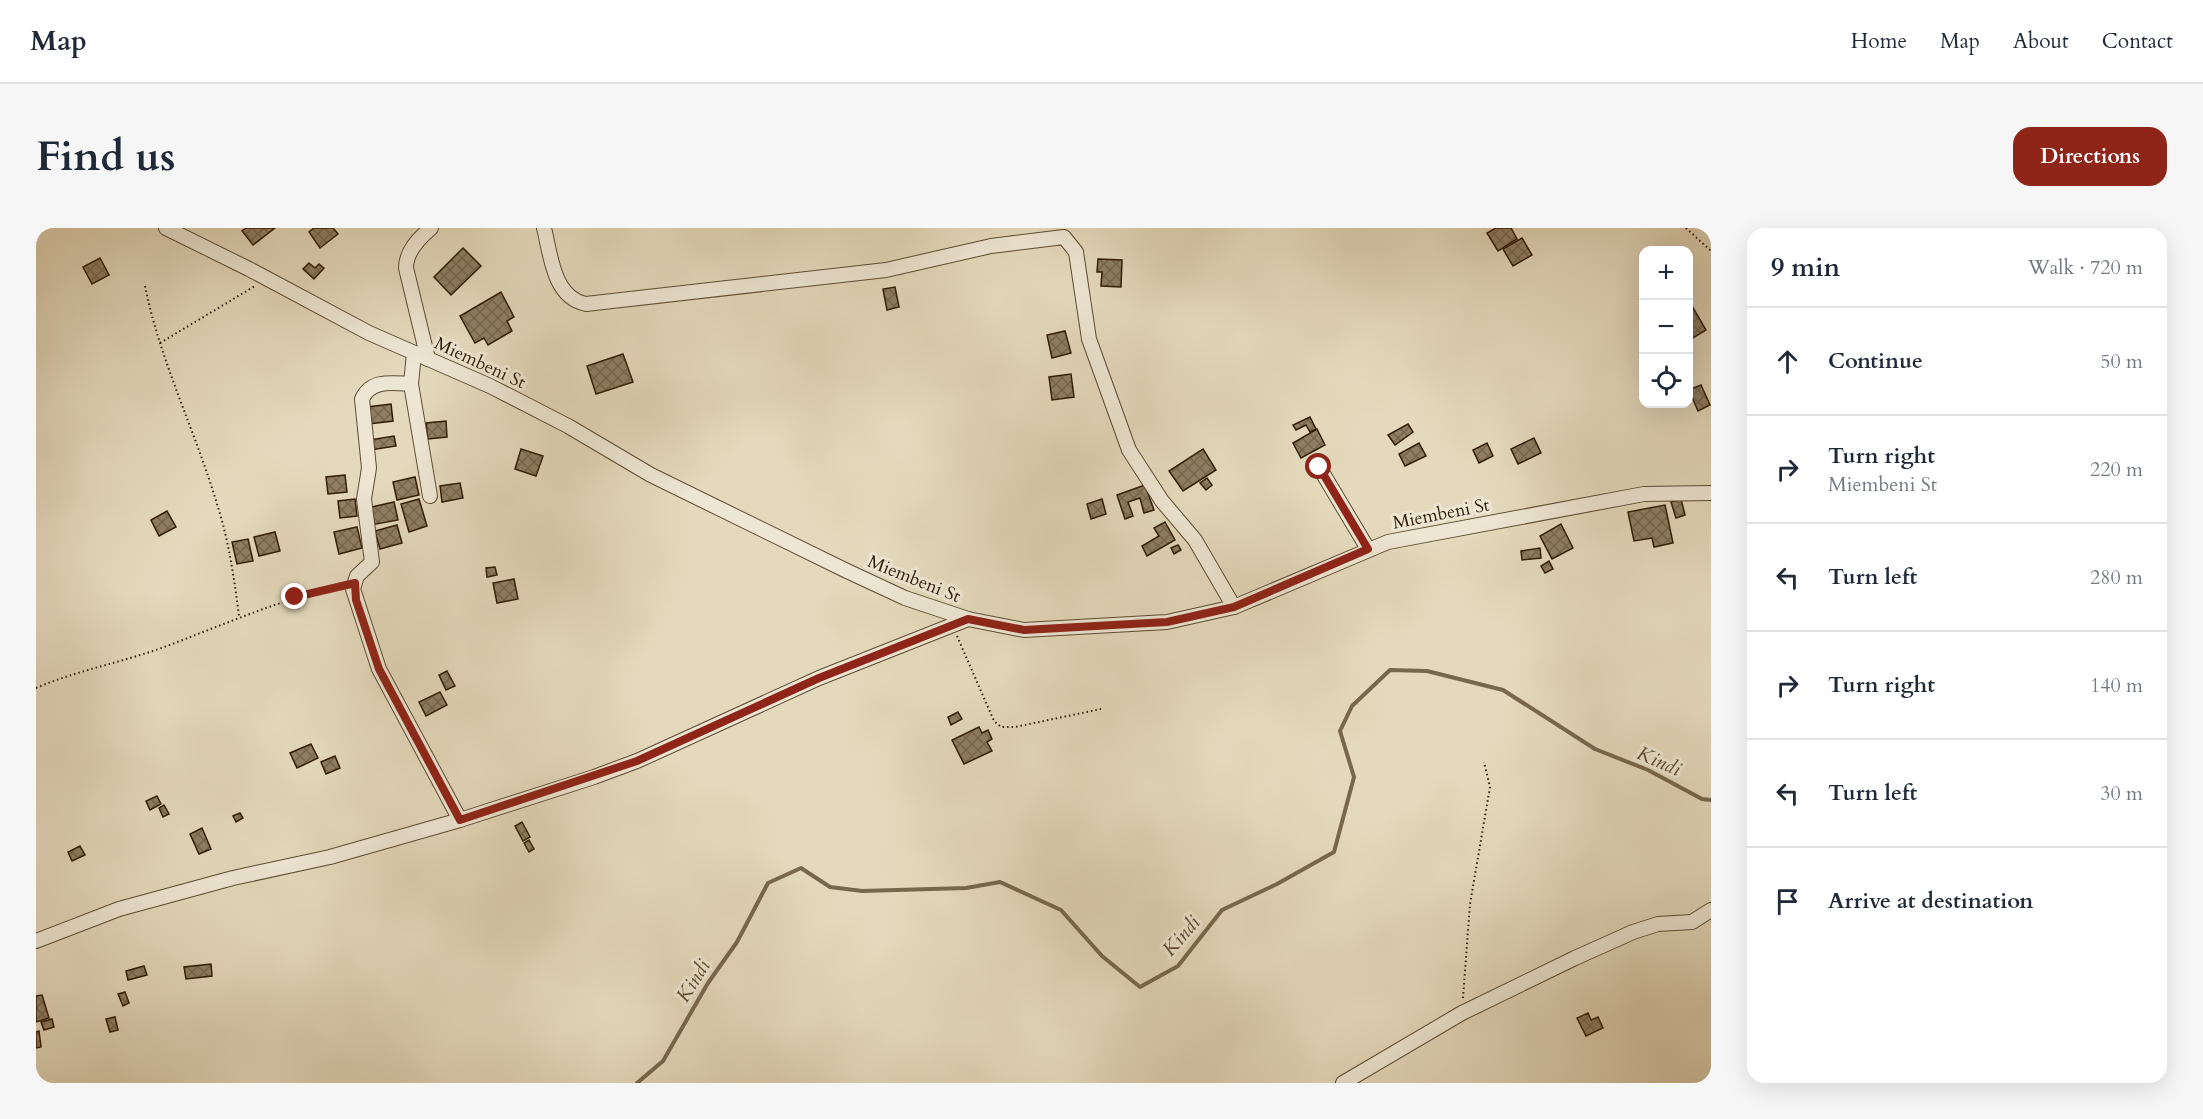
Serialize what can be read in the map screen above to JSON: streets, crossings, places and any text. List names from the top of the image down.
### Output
{
  "streets": {
    "street": ["Miembeni St"]
  },
  "water": ["Kindi"],
  "page": {
    "header": "Map",
    "nav": [
      "Home",
      "Map",
      "About",
      "Contact"
    ],
    "buttons": "Directions",
    "title": "Find us",
    "heading": ["9 min", "Walk · 720 m"],
    "map_buttons": ["+", "−"],
    "list": [
      ["Continue", "50 m"],
      ["Turn right", "Miembeni St", "220 m"],
      ["Turn left", "280 m"],
      ["Turn right", "140 m"],
      ["Turn left", "30 m"],
      "Arrive at destination"
    ]
  }
}
